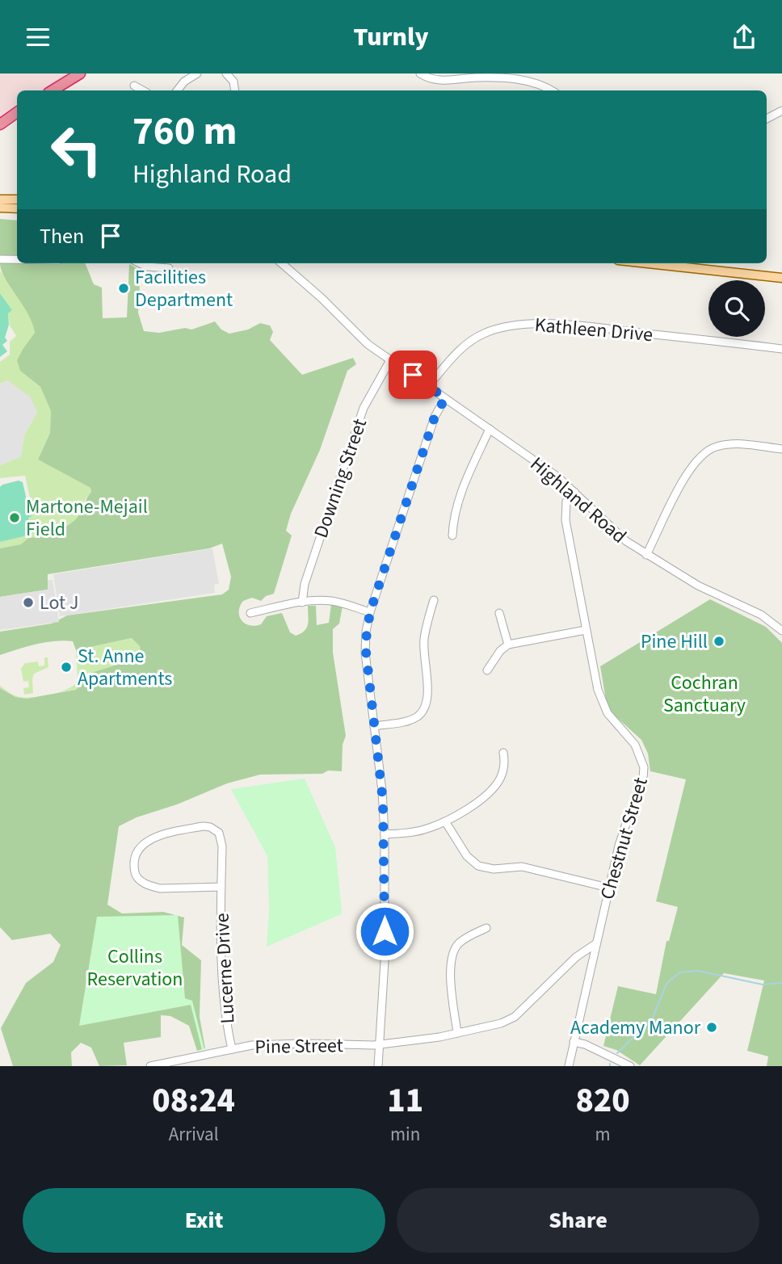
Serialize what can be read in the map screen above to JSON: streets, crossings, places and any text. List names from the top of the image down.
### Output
{
  "streets": {
    "street": [
      "Kathleen Drive",
      "Downing Street",
      "Highland Road",
      "Chestnut Street",
      "Lucerne Drive",
      "Pine Street"
    ]
  },
  "crossings": [
    ["Kathleen Drive", "Highland Road"],
    ["Downing Street", "Highland Road"],
    ["Highland Road", "Chestnut Street"],
    ["Chestnut Street", "Pine Street"],
    ["Lucerne Drive", "Pine Street"]
  ],
  "parks": ["Cochran Sanctuary", "Collins Reservation"],
  "places": [
    "Facilities Department",
    "Martone-Mejail Field",
    "Lot J",
    "Pine Hill",
    "St. Anne Apartments",
    "Academy Manor"
  ],
  "page": {
    "header": "Turnly",
    "turn": ["760 m", "Highland Road"],
    "then": "Then",
    "eta": [
      "08:24",
      "Arrival",
      "11",
      "min",
      "820",
      "m"
    ],
    "buttons": ["Exit", "Share"]
  }
}
